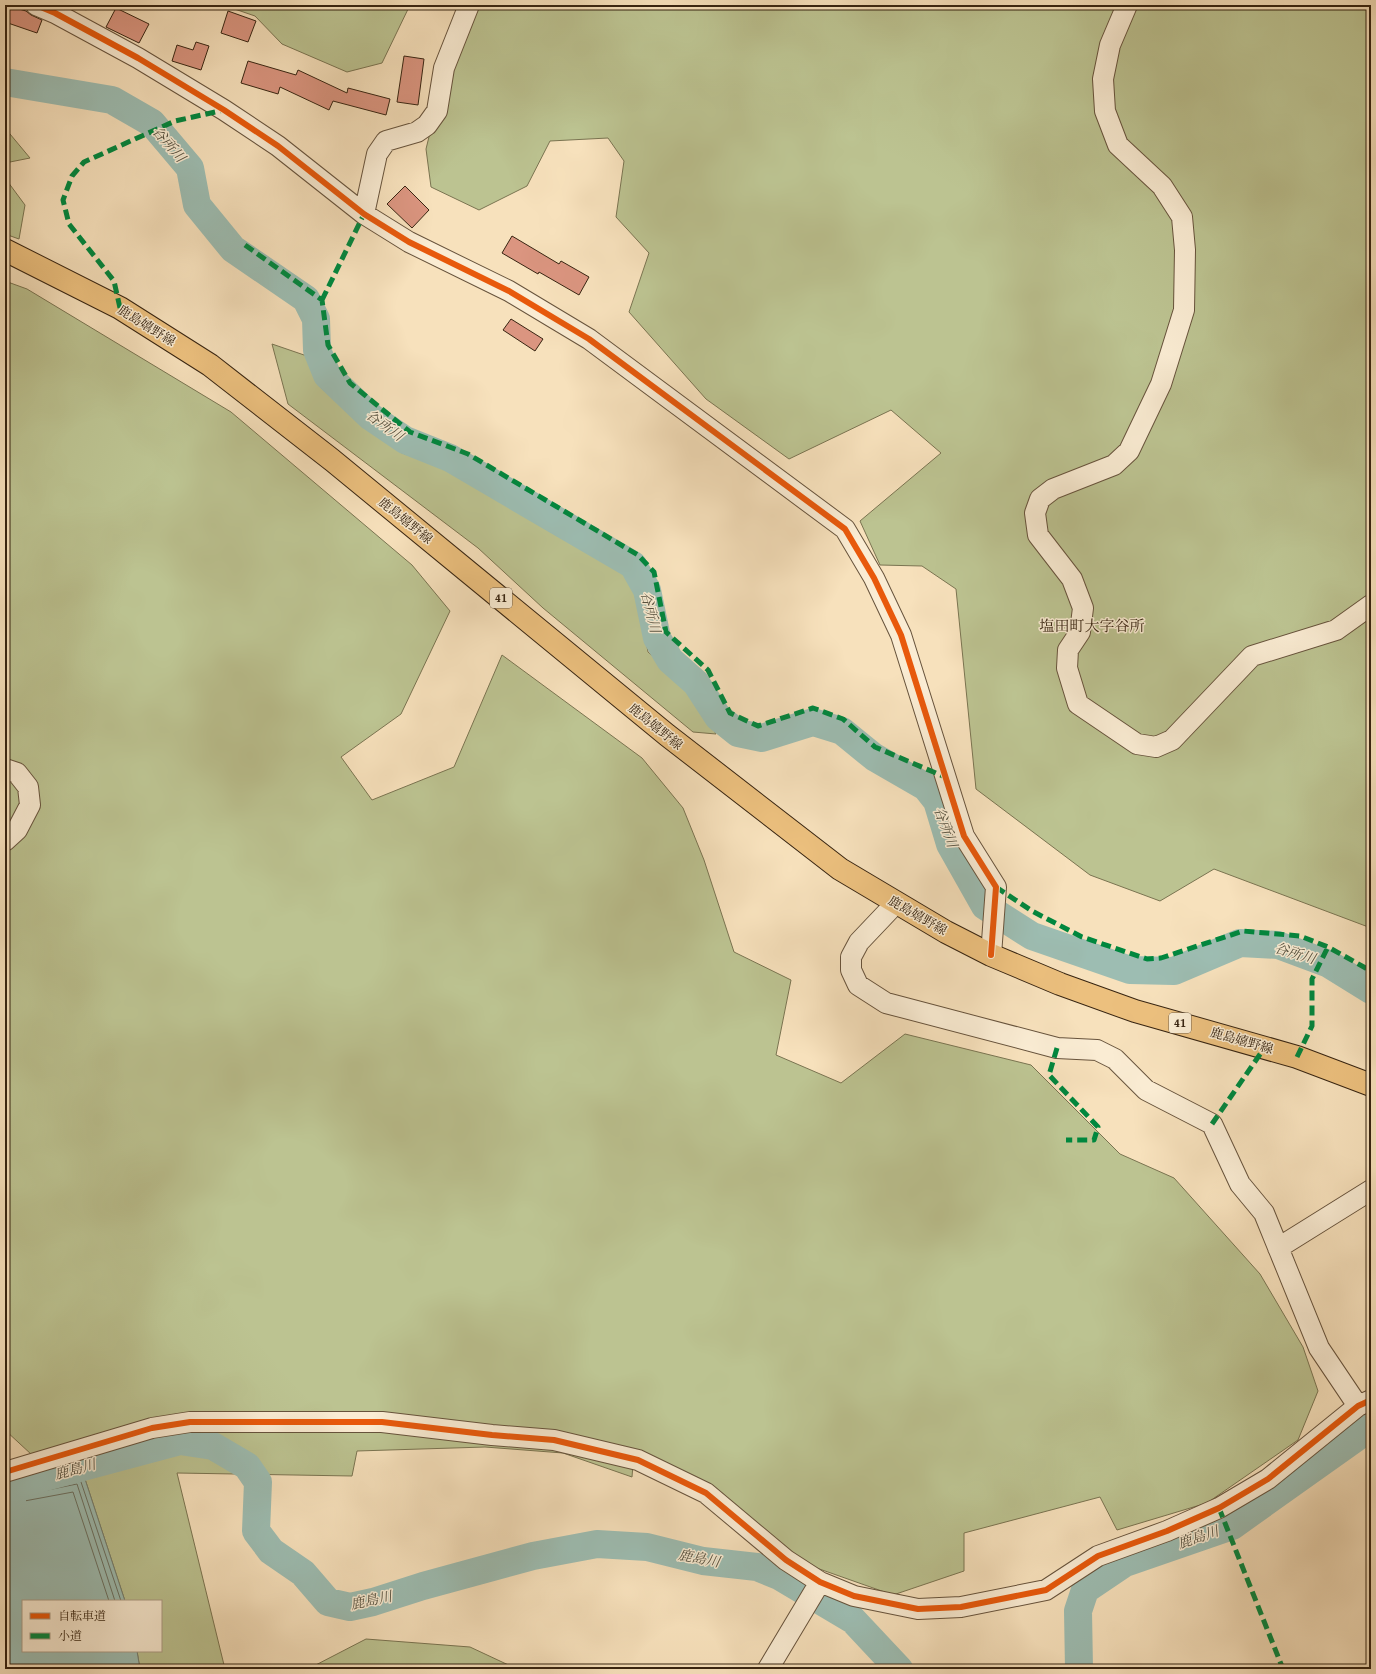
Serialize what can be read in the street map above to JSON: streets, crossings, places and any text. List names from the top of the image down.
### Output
{
  "streets": {
    "main road": ["鹿島嬉野線", "41"]
  },
  "districts": ["塩田町大字谷所"],
  "water": ["谷所川", "鹿島川"],
  "legend": ["自転車道", "小道"]
}
